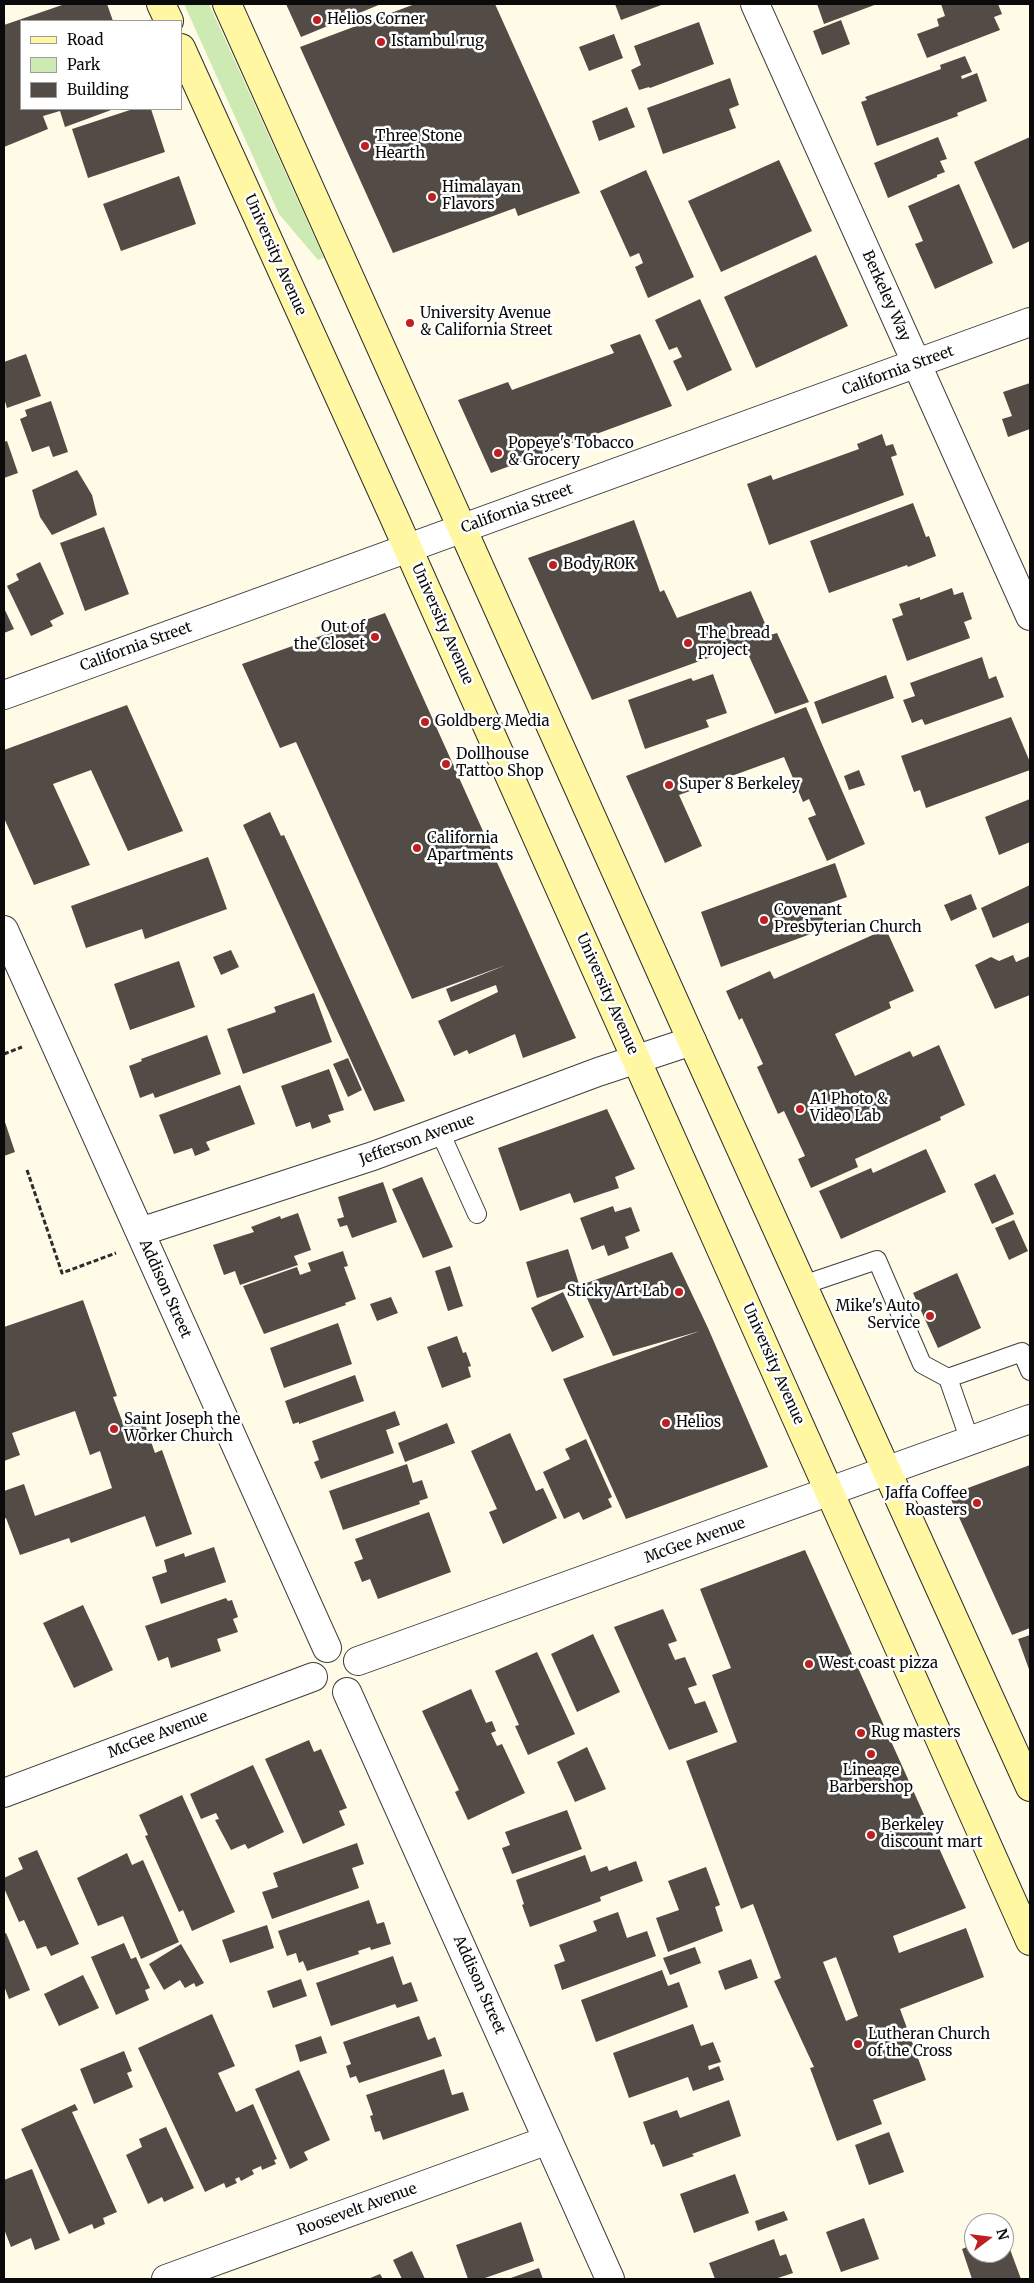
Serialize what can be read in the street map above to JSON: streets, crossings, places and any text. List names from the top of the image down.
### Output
{
  "streets": {
    "main road": ["University Avenue"],
    "street": [
      "Berkeley Way",
      "California Street",
      "Jefferson Avenue",
      "Addison Street",
      "McGee Avenue",
      "Roosevelt Avenue"
    ]
  },
  "crossings": [
    ["University Avenue", "California Street"],
    ["University Avenue", "Jefferson Avenue"],
    ["University Avenue", "McGee Avenue"],
    ["Berkeley Way", "California Street"],
    ["Jefferson Avenue", "Addison Street"],
    ["Addison Street", "McGee Avenue"],
    ["Addison Street", "Roosevelt Avenue"]
  ],
  "places": [
    "Helios Corner",
    "Istambul rug",
    "Three Stone Hearth",
    "Himalayan Flavors",
    "University Avenue & California Street",
    "Popeye's Tobacco & Grocery",
    "Body ROK",
    "Out of the Closet",
    "The bread project",
    "Goldberg Media",
    "Dollhouse Tattoo Shop",
    "Super 8 Berkeley",
    "California Apartments",
    "Covenant Presbyterian Church",
    "A1 Photo & Video Lab",
    "Sticky Art Lab",
    "Mike's Auto Service",
    "Helios",
    "Saint Joseph the Worker Church",
    "Jaffa Coffee Roasters",
    "West coast pizza",
    "Rug masters",
    "Lineage Barbershop",
    "Berkeley discount mart",
    "Lutheran Church of the Cross"
  ],
  "legend": ["Road", "Park", "Building"],
  "north": "right"
}
